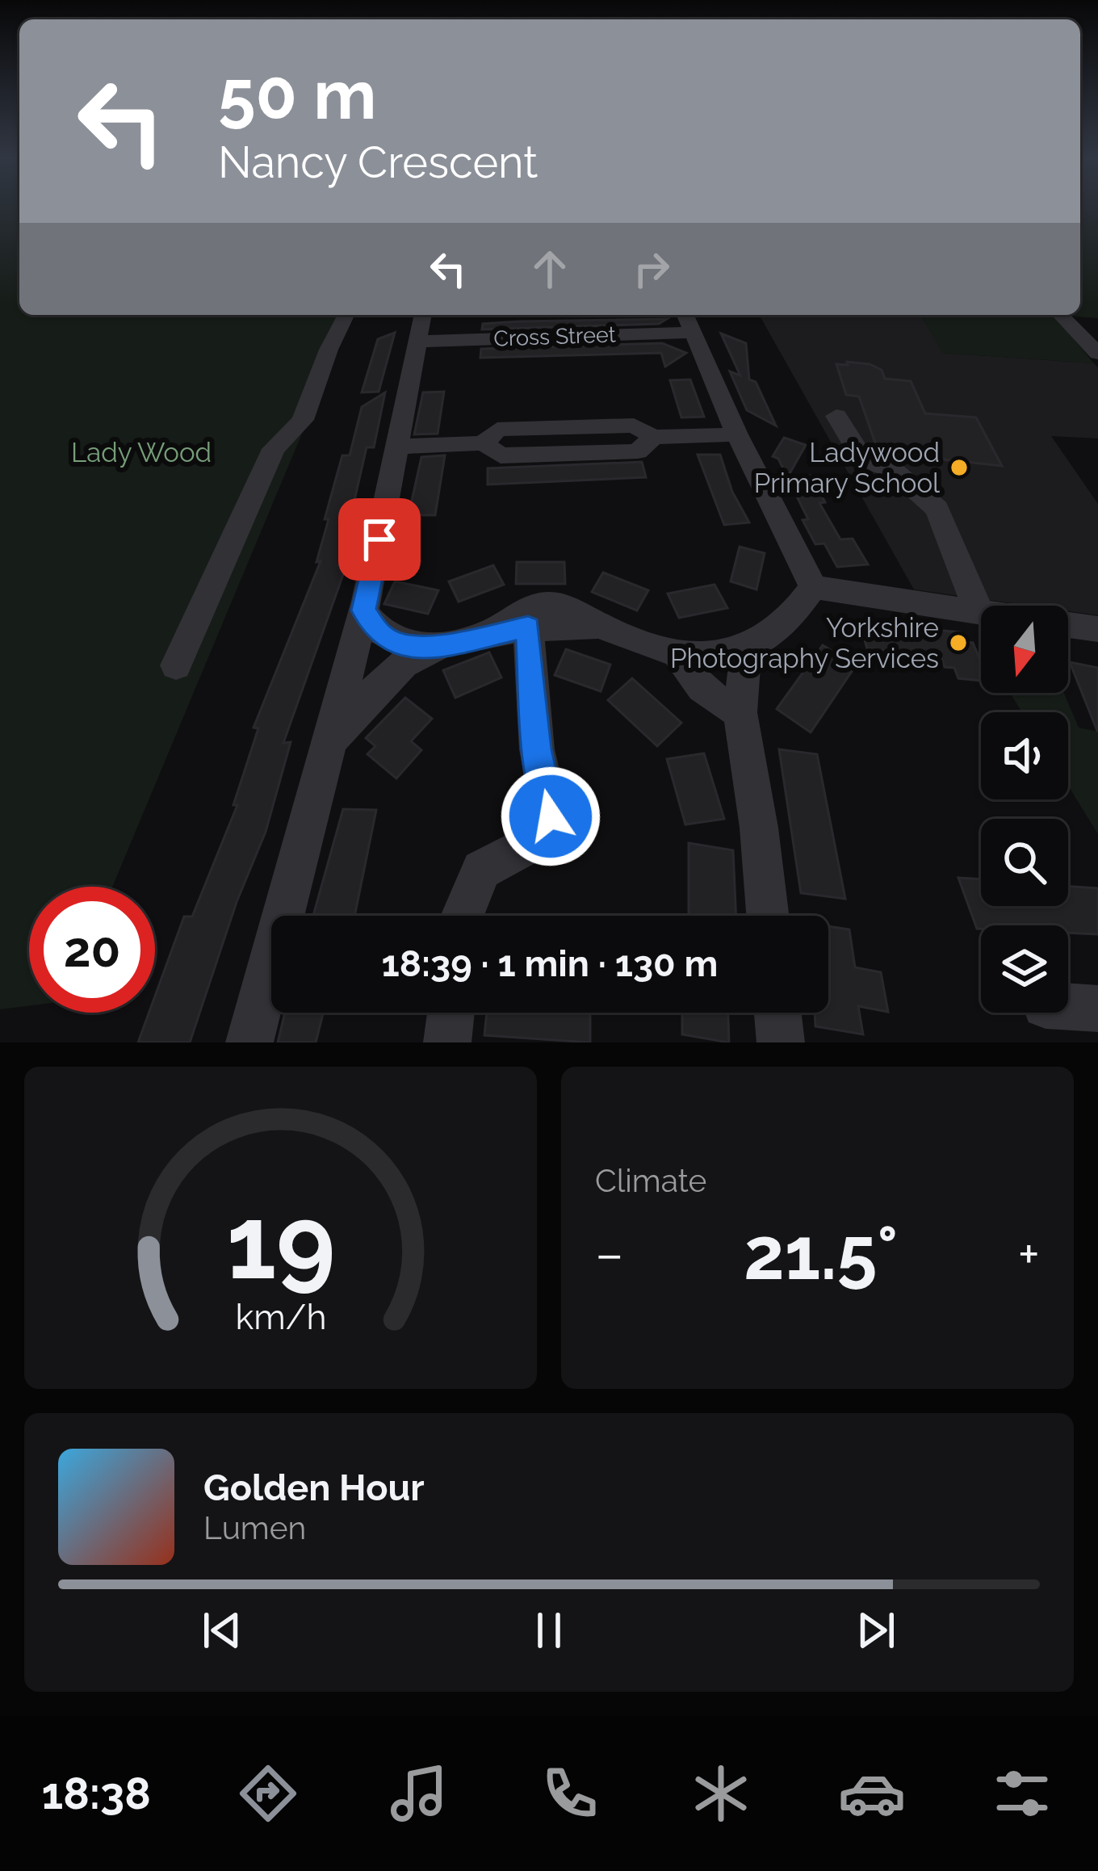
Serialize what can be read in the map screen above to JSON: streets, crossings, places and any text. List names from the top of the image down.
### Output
{
  "streets": {
    "street": ["Cross Street"]
  },
  "parks": ["Lady Wood"],
  "places": ["Ladywood Primary School", "Yorkshire Photography Services"],
  "north": "bottom",
  "page": {
    "turn": ["50 m", "Nancy Crescent"],
    "limit": "20",
    "trip": "18:39 · 1 min · 130 m",
    "tile": "Climate",
    "heat": ["−", "21.5°", "+"],
    "song": ["Golden Hour", "Lumen"],
    "tabs": "18:38",
    "gauge": ["19", "km/h"]
  }
}
